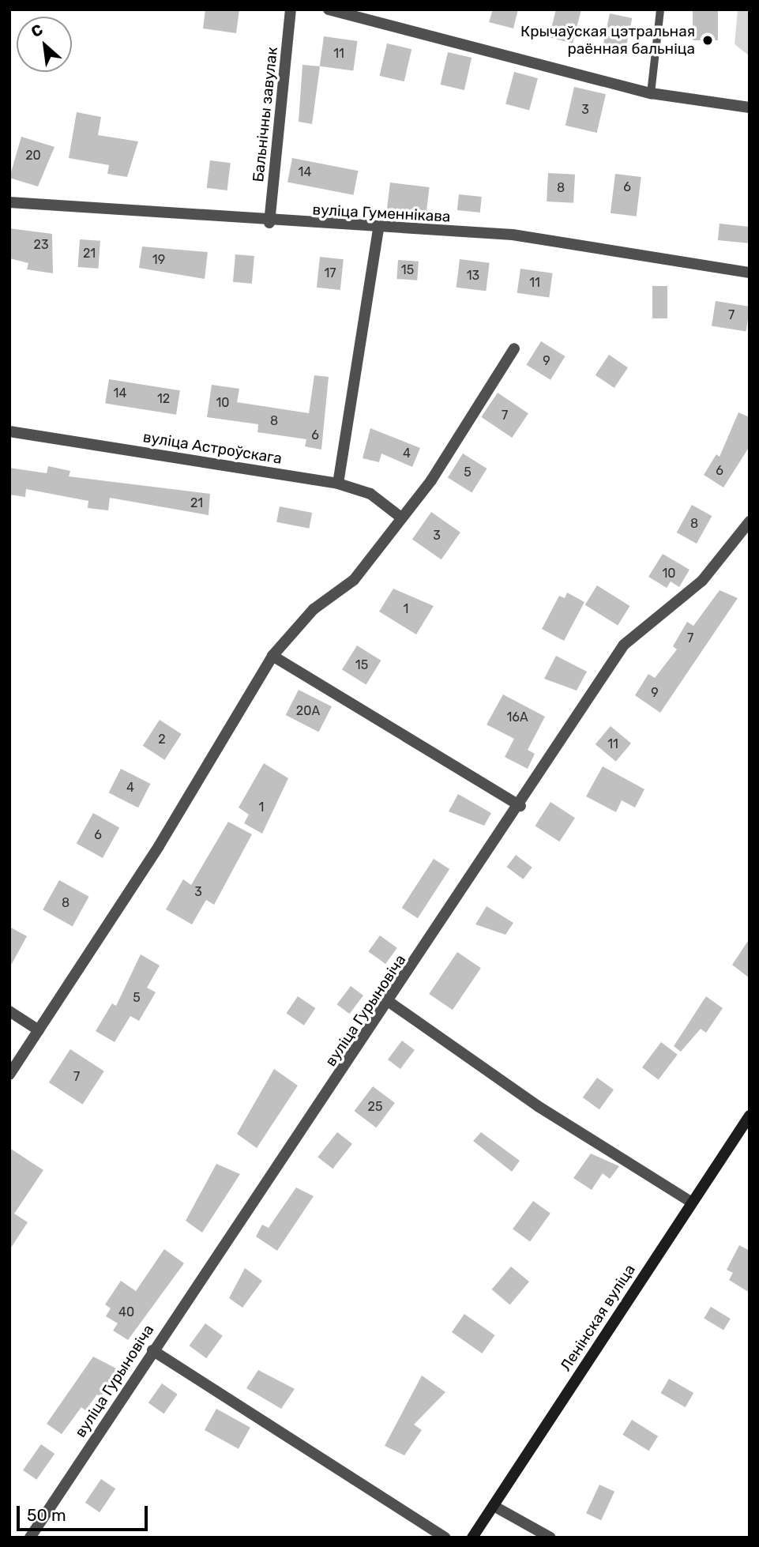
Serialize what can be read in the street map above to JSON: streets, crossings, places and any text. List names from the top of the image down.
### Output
{
  "streets": {
    "main road": ["Ленінская вуліца"],
    "street": [
      "Бальнічны завулак",
      "вуліца Гуменнікава",
      "вуліца Астроўскага",
      "вуліца Гурыновіча"
    ]
  },
  "crossings": [
    ["Бальнічны завулак", "вуліца Гуменнікава"]
  ],
  "places": ["Крычаўская цэтральная раённая бальніца"],
  "house_numbers": [
    "11",
    "3",
    "20",
    "14",
    "6",
    "8",
    "23",
    "21",
    "19",
    "15",
    "17",
    "13",
    "11",
    "7",
    "9",
    "14",
    "12",
    "10",
    "7",
    "8",
    "6",
    "4",
    "6",
    "5",
    "21",
    "8",
    "3",
    "10",
    "1",
    "7",
    "15",
    "9",
    "20А",
    "16А",
    "2",
    "11",
    "4",
    "1",
    "6",
    "3",
    "8",
    "5",
    "7",
    "25",
    "40"
  ],
  "scale_bar": "50 m",
  "north": "top left"
}
